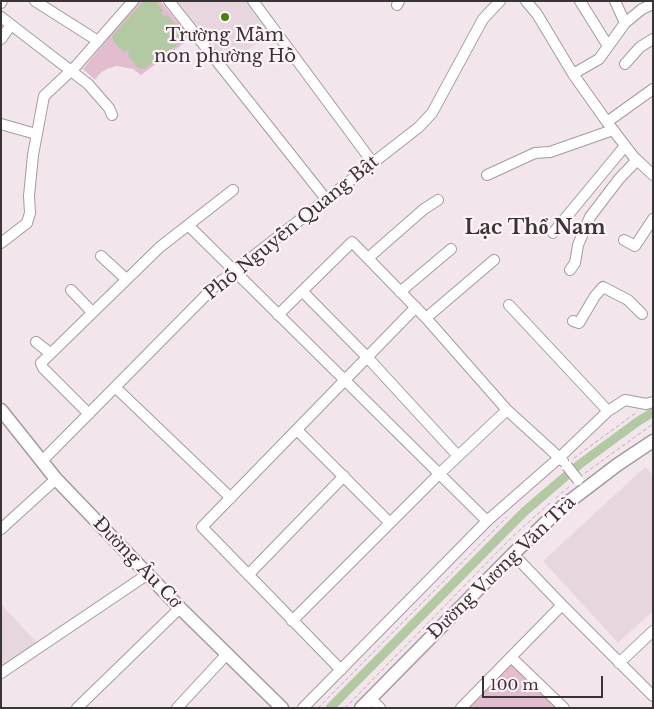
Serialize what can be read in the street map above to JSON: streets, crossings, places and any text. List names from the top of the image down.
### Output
{
  "streets": {
    "main road": ["Đường Âu Cơ", "Đường Vương Văn Trà"],
    "street": ["Phố Nguyễn Quang Bật"]
  },
  "crossings": [
    ["Phố Nguyễn Quang Bật", "Đường Âu Cơ"]
  ],
  "districts": ["Lạc Thổ Nam"],
  "places": ["Trường Mầm non phường Hồ"],
  "scale_bar": "100 m"
}
